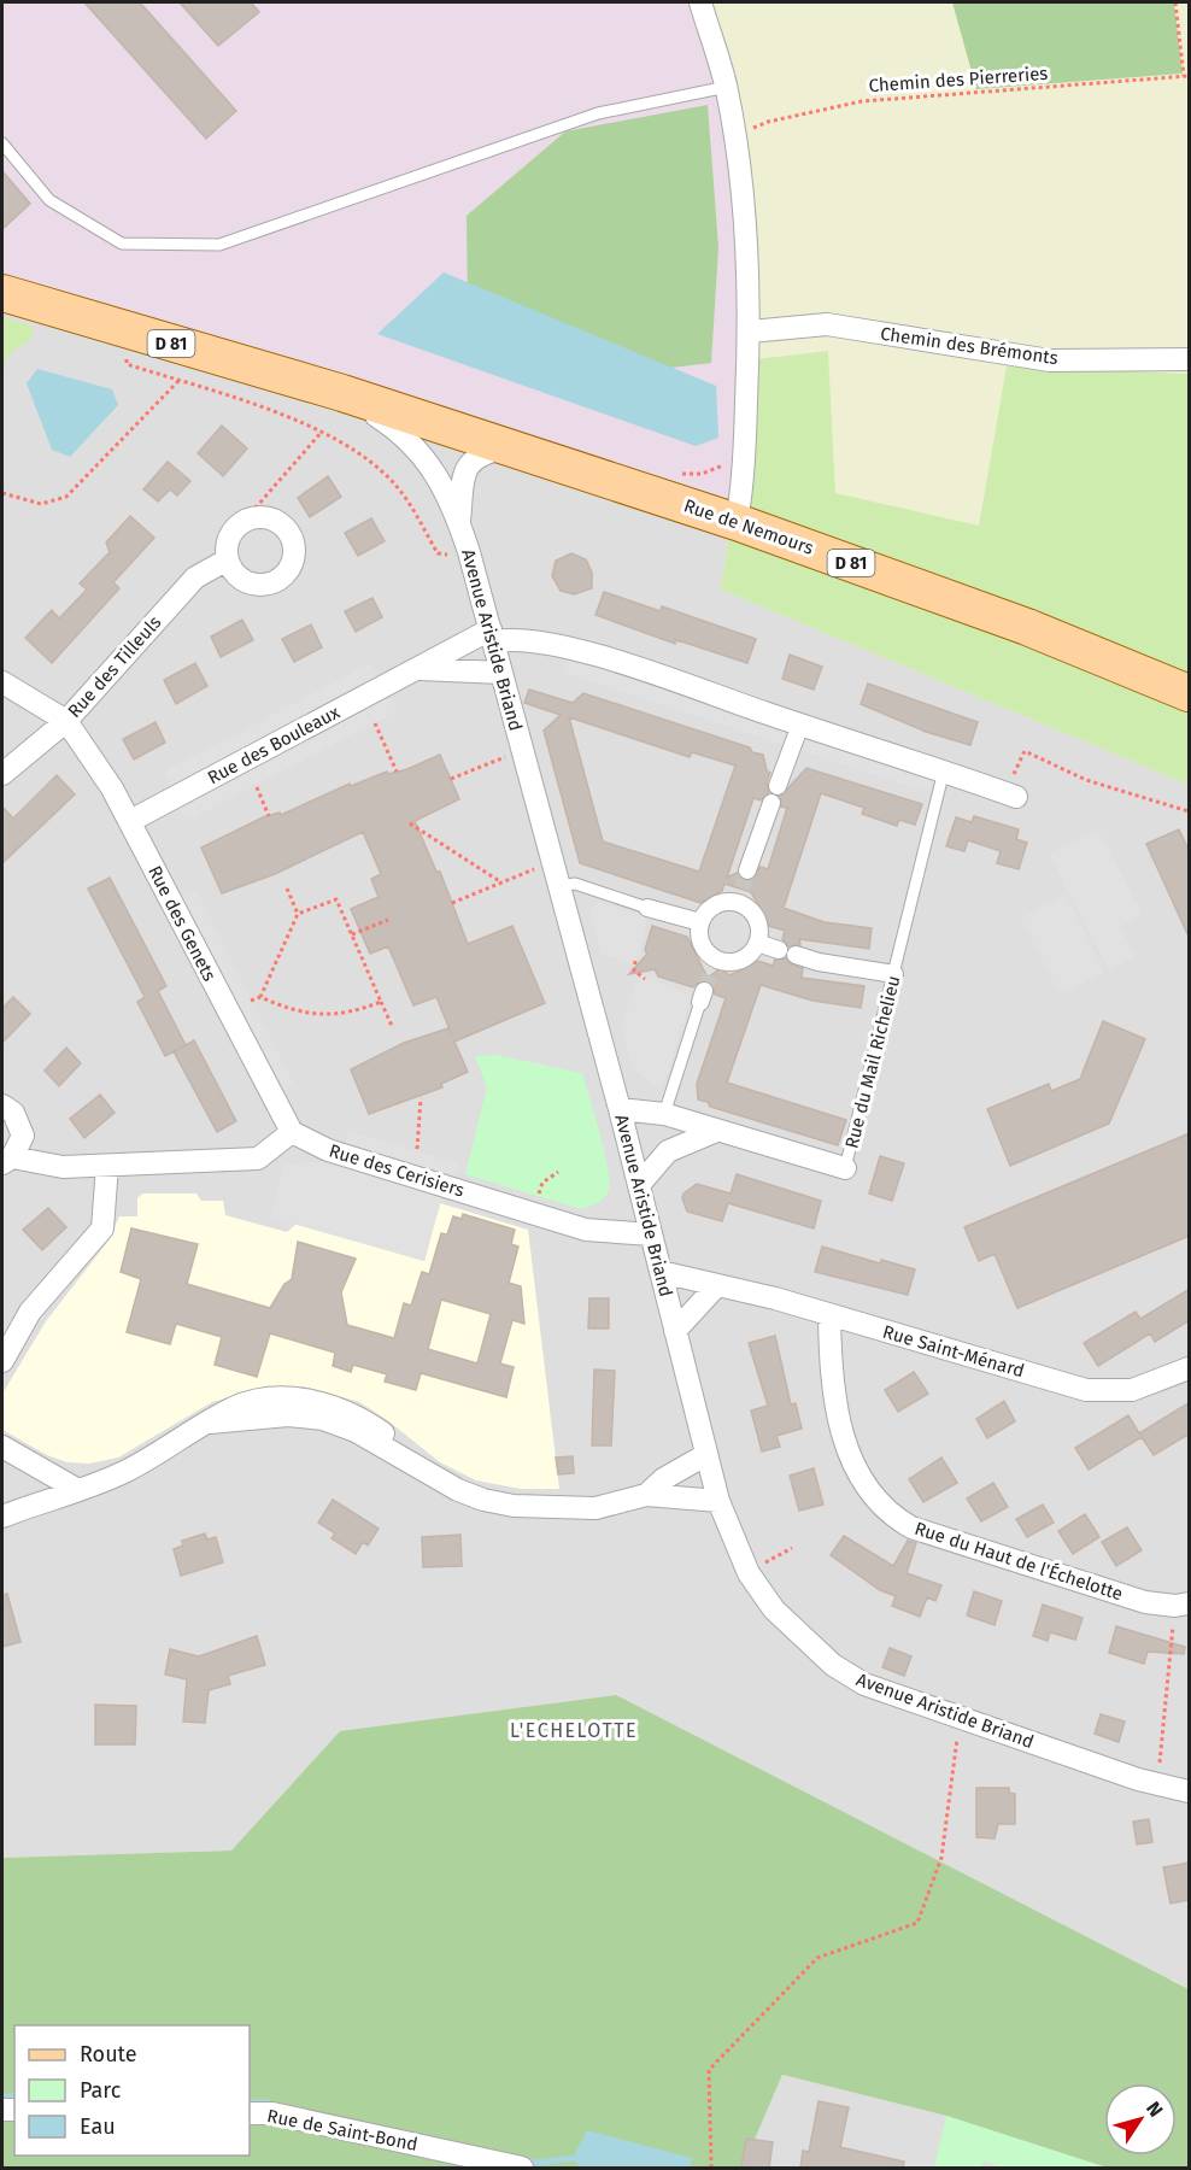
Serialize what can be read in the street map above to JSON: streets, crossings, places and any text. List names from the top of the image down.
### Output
{
  "streets": {
    "main road": ["D 81", "Rue de Nemours"],
    "street": [
      "Chemin des Brémonts",
      "Avenue Aristide Briand",
      "Rue des Tilleuls",
      "Rue des Bouleaux",
      "Rue des Genets",
      "Rue du Mail Richelieu",
      "Rue des Cerisiers",
      "Rue Saint-Ménard",
      "Rue du Haut de l'Échelotte",
      "Rue de Saint-Bond"
    ],
    "path": ["Chemin des Pierreries"]
  },
  "crossings": [
    ["Rue de Nemours", "Avenue Aristide Briand"],
    ["Avenue Aristide Briand", "Rue des Bouleaux"],
    ["Avenue Aristide Briand", "Rue du Mail Richelieu"],
    ["Avenue Aristide Briand", "Rue des Cerisiers"],
    ["Avenue Aristide Briand", "Rue Saint-Ménard"],
    ["Rue des Tilleuls", "Rue des Genets"],
    ["Rue des Bouleaux", "Rue des Genets"],
    ["Rue des Genets", "Rue des Cerisiers"],
    ["Rue Saint-Ménard", "Rue du Haut de l'Échelotte"]
  ],
  "districts": ["L'ECHELOTTE"],
  "legend": ["Route", "Parc", "Eau"],
  "north": "top right"
}
